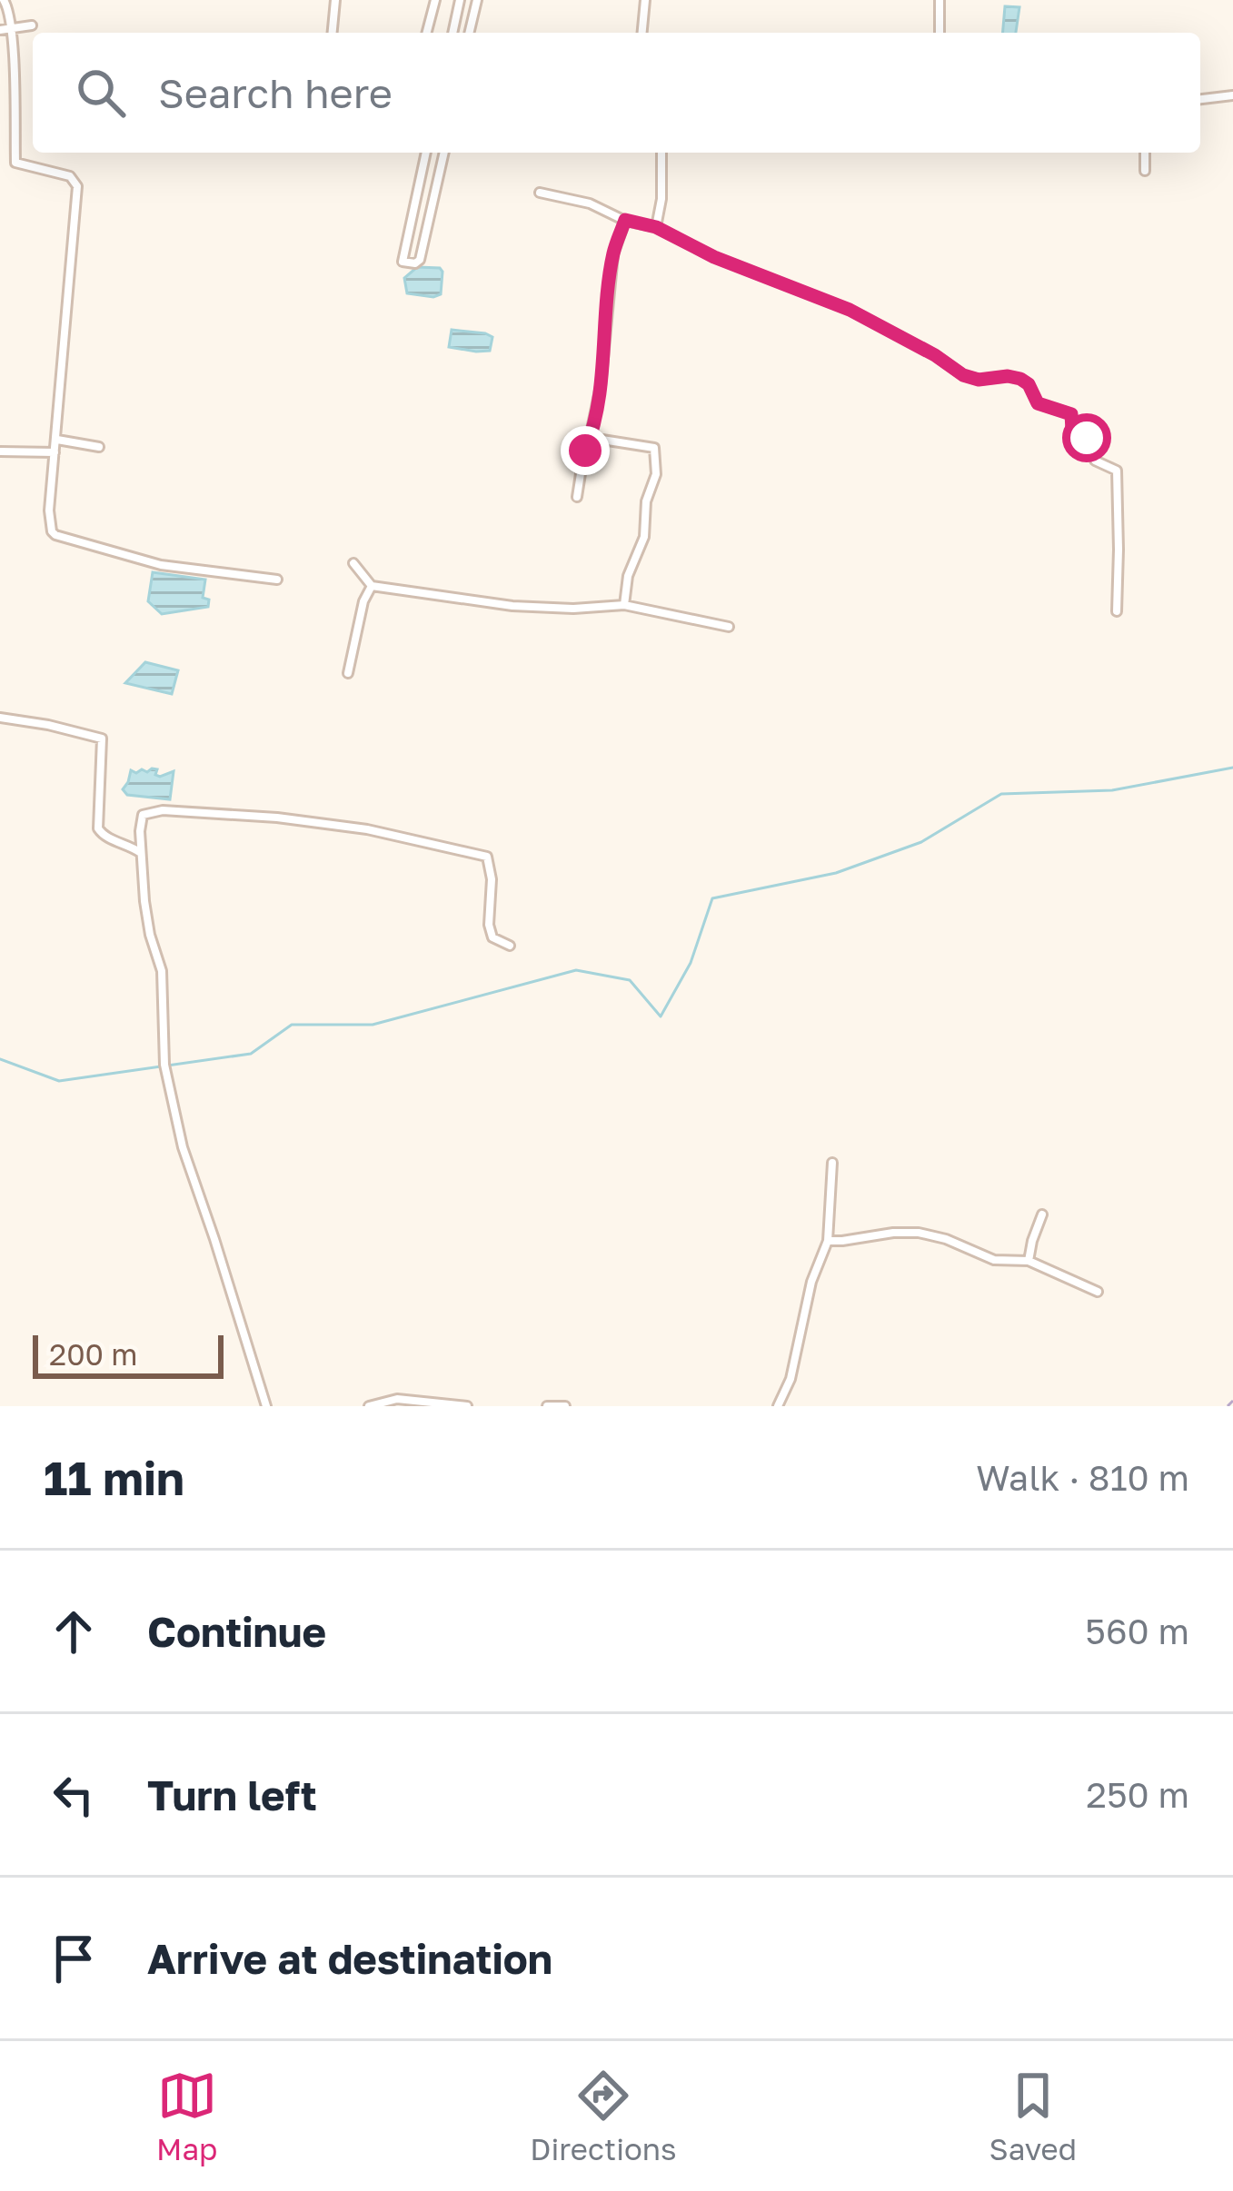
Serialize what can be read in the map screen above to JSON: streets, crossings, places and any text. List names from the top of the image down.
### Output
{
  "scale_bar": "200 m",
  "page": {
    "search": "Search here",
    "scale": "200 m",
    "heading": ["11 min", "Walk · 810 m"],
    "list": [
      ["Continue", "560 m"],
      ["Turn left", "250 m"],
      "Arrive at destination"
    ],
    "nav": ["Map", "Directions", "Saved"]
  }
}
